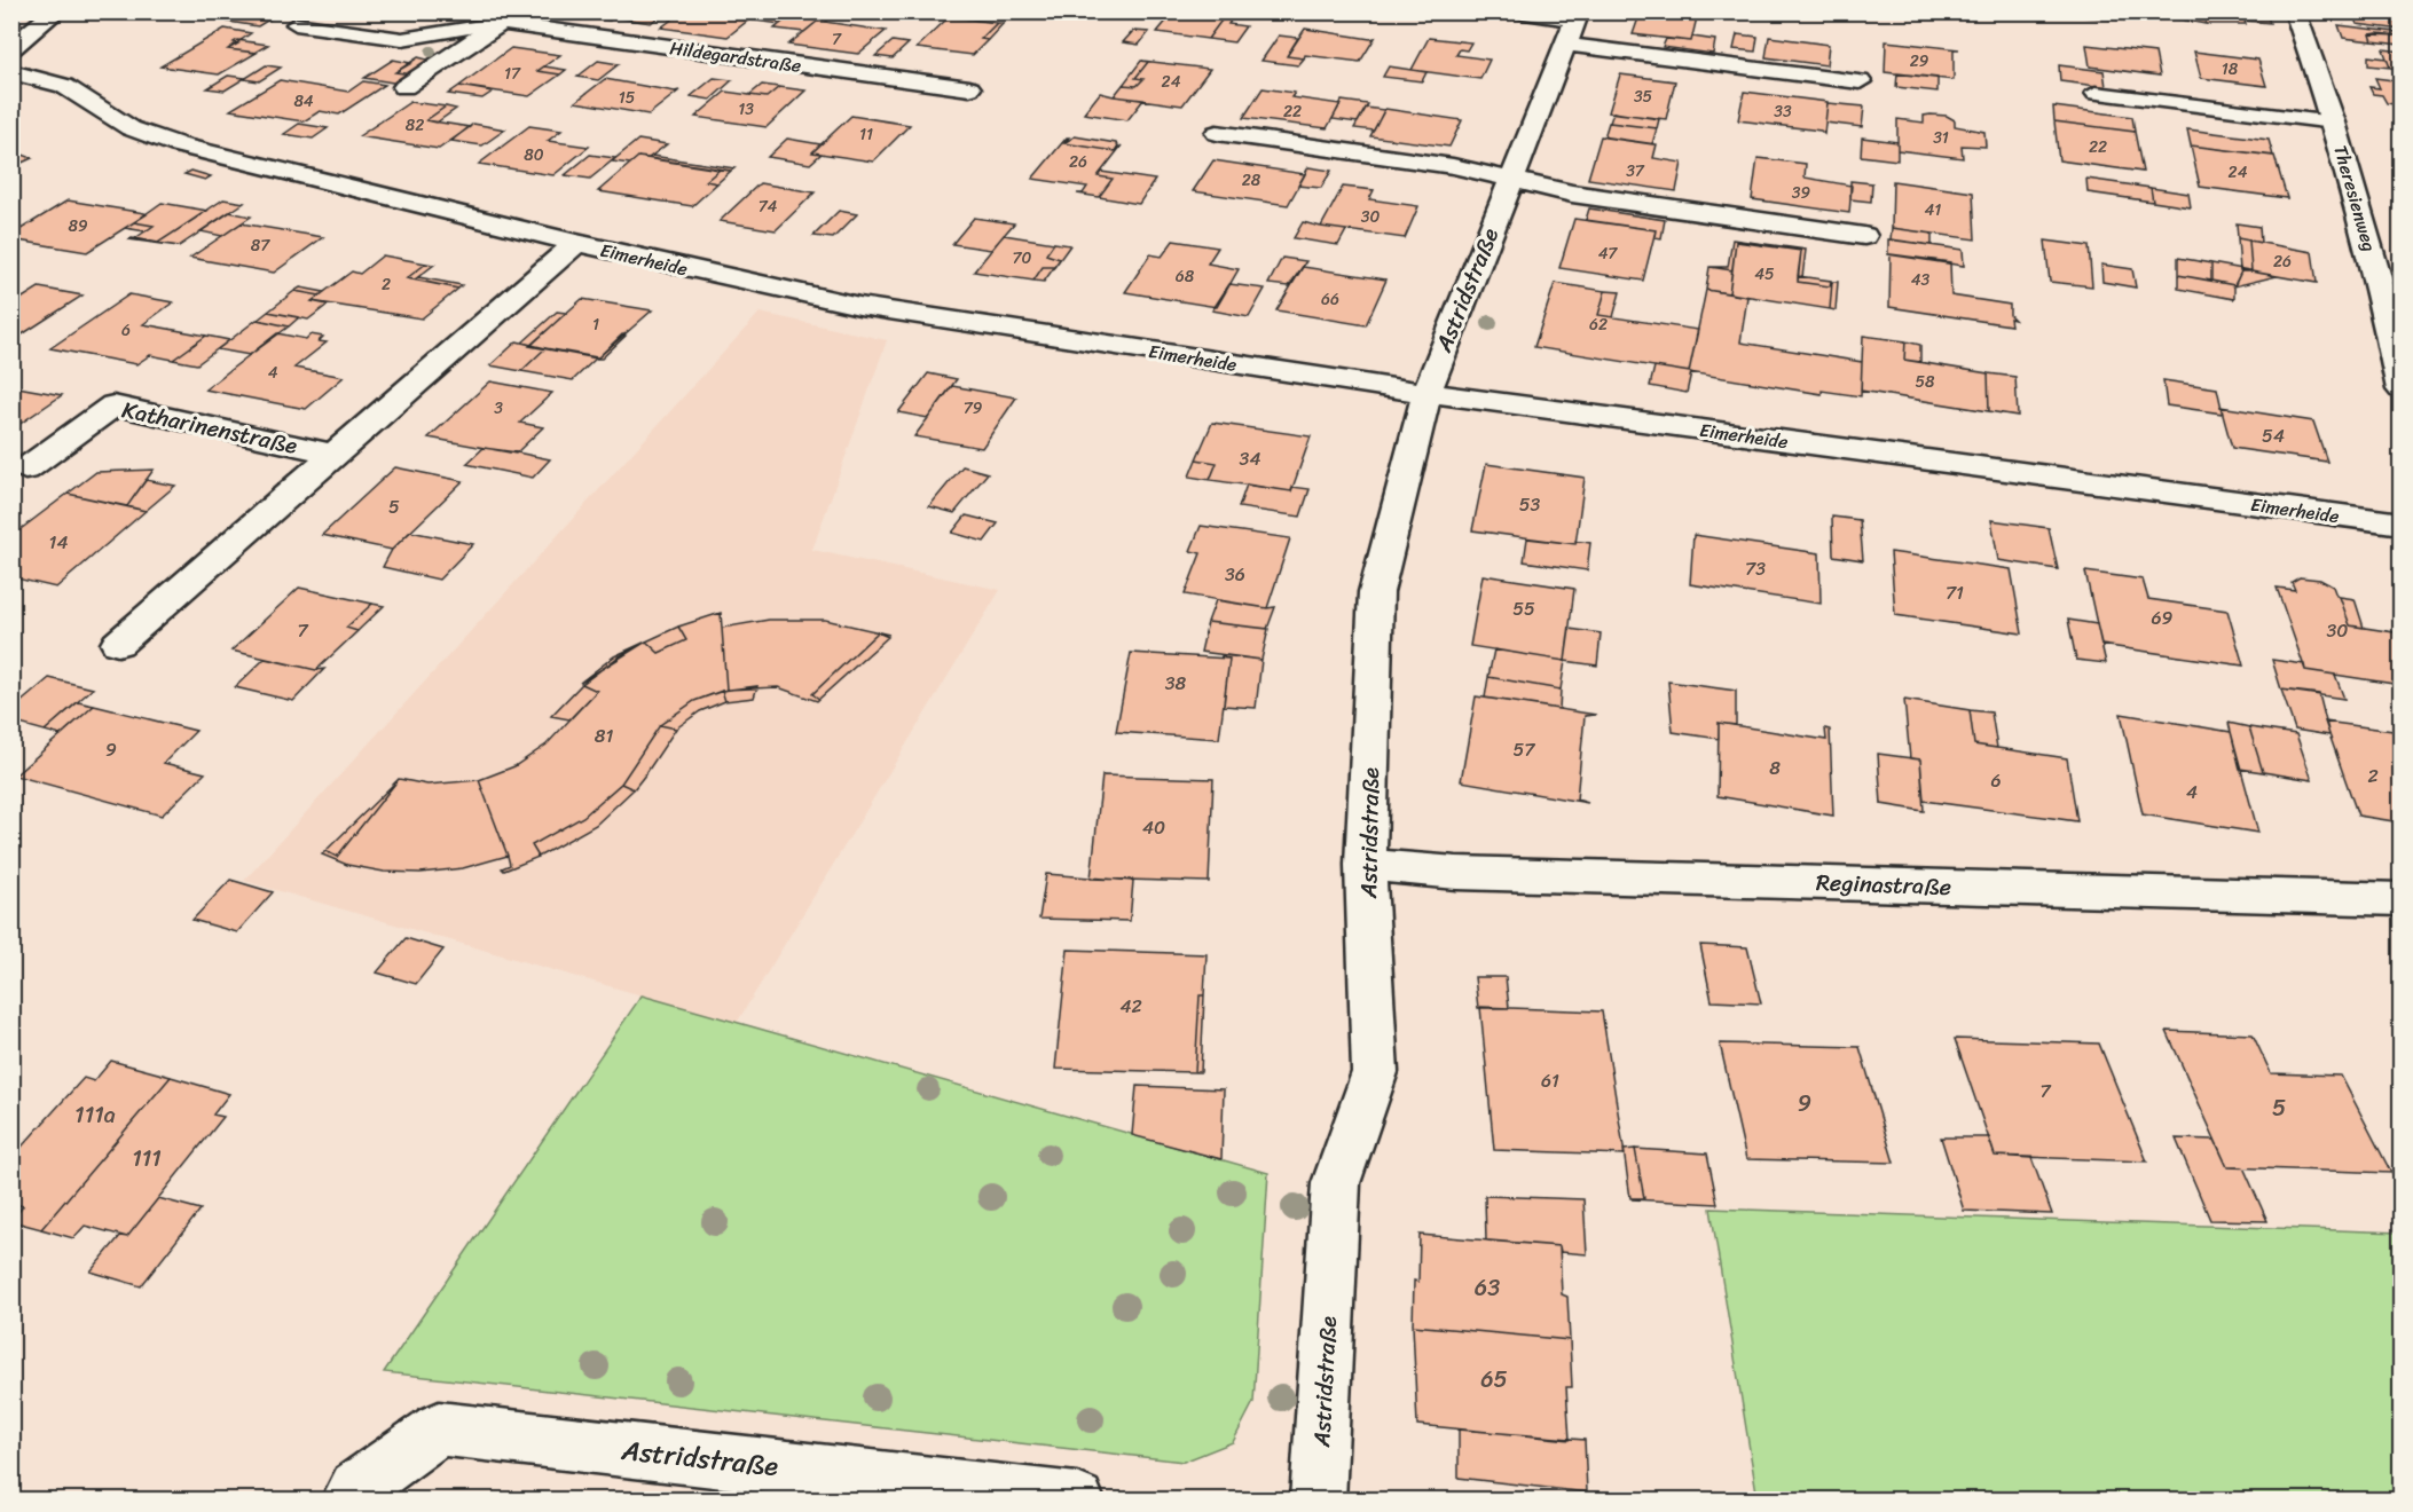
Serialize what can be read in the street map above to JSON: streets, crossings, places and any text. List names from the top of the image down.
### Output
{
  "streets": {
    "street": [
      "Hildegardstraße",
      "Theresienweg",
      "Eimerheide",
      "Astridstraße",
      "Katharinenstraße",
      "Reginastraße"
    ]
  },
  "crossings": [
    ["Eimerheide", "Astridstraße"],
    ["Eimerheide", "Katharinenstraße"],
    ["Astridstraße", "Reginastraße"]
  ],
  "house_numbers": [
    "7",
    "29",
    "18",
    "17",
    "24",
    "35",
    "15",
    "84",
    "13",
    "22",
    "33",
    "82",
    "11",
    "31",
    "22",
    "80",
    "26",
    "37",
    "24",
    "28",
    "39",
    "74",
    "41",
    "30",
    "89",
    "87",
    "47",
    "70",
    "26",
    "45",
    "68",
    "43",
    "2",
    "66",
    "1",
    "62",
    "6",
    "4",
    "58",
    "3",
    "79",
    "54",
    "34",
    "53",
    "5",
    "14",
    "73",
    "36",
    "71",
    "55",
    "69",
    "7",
    "30",
    "38",
    "81",
    "9",
    "57",
    "8",
    "2",
    "6",
    "4",
    "40",
    "42",
    "61",
    "7",
    "9",
    "5",
    "111a",
    "111",
    "63",
    "65"
  ]
}
